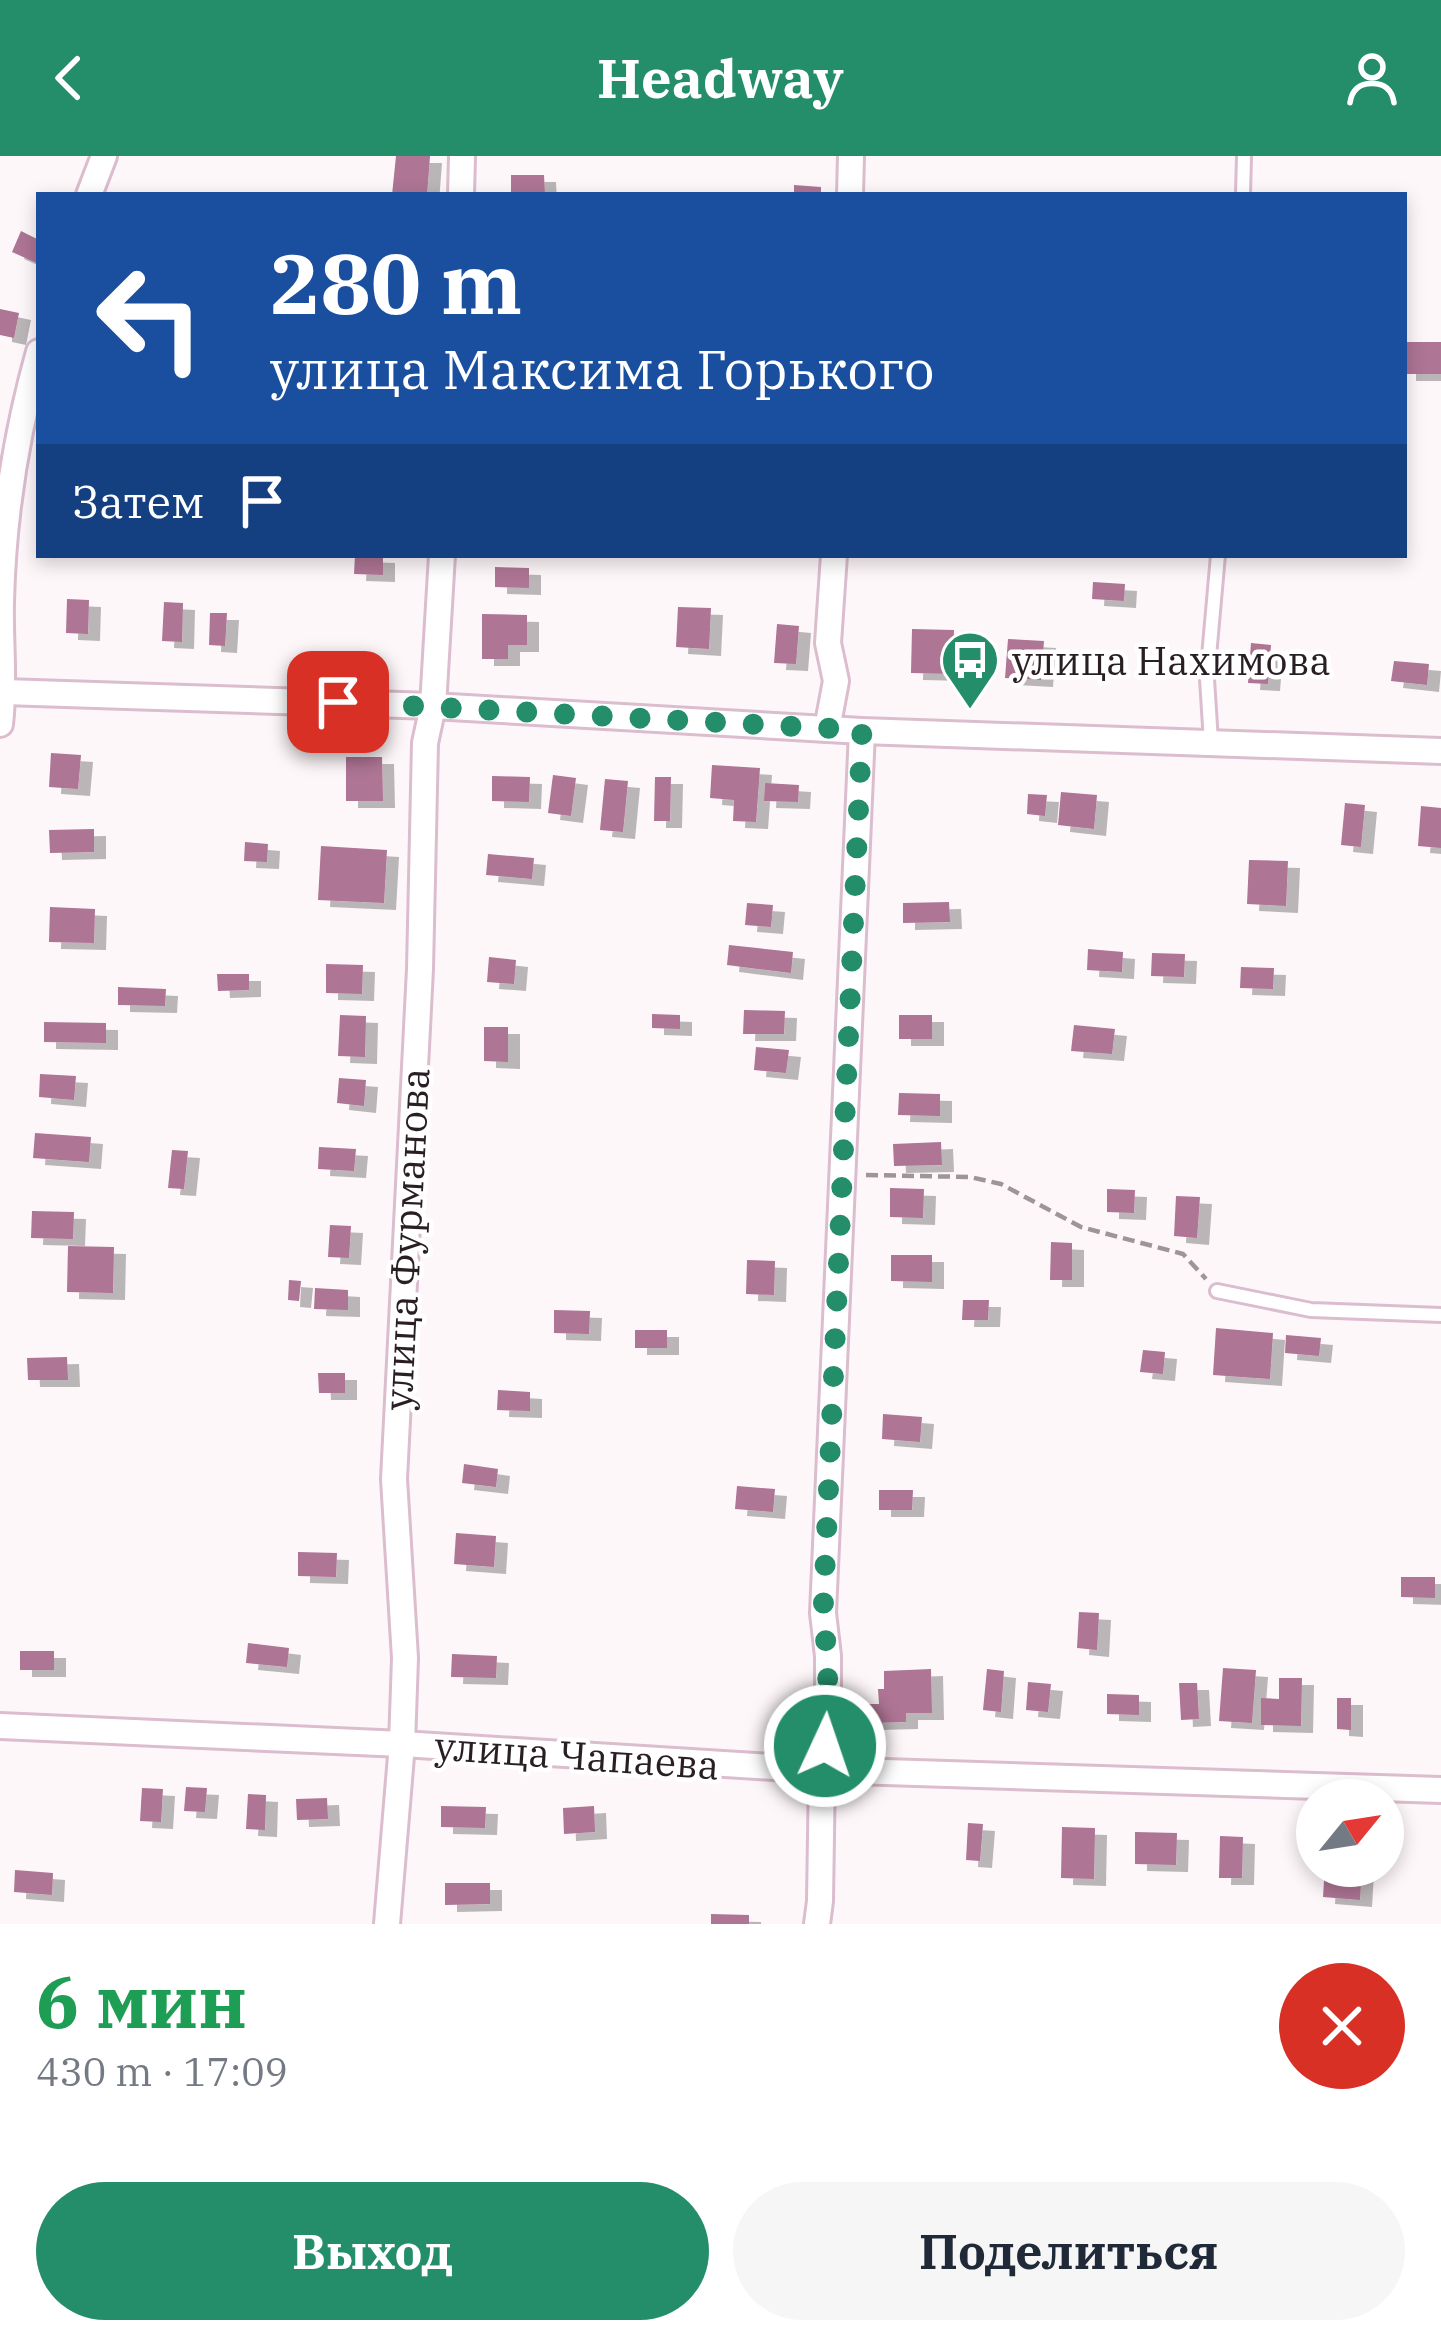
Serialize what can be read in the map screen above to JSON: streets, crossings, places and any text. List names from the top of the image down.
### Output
{
  "streets": {
    "street": ["улица Фурманова", "улица Чапаева"]
  },
  "crossings": [
    ["улица Фурманова", "улица Чапаева"]
  ],
  "places": {
    "bus stop": ["улица Нахимова"]
  },
  "north": "top right",
  "page": {
    "header": "Headway",
    "turn": ["280 m", "улица Максима Горького"],
    "then": "Затем",
    "heading": ["6 мин", "430 m · 17:09"],
    "buttons": ["Выход", "Поделиться"]
  }
}
